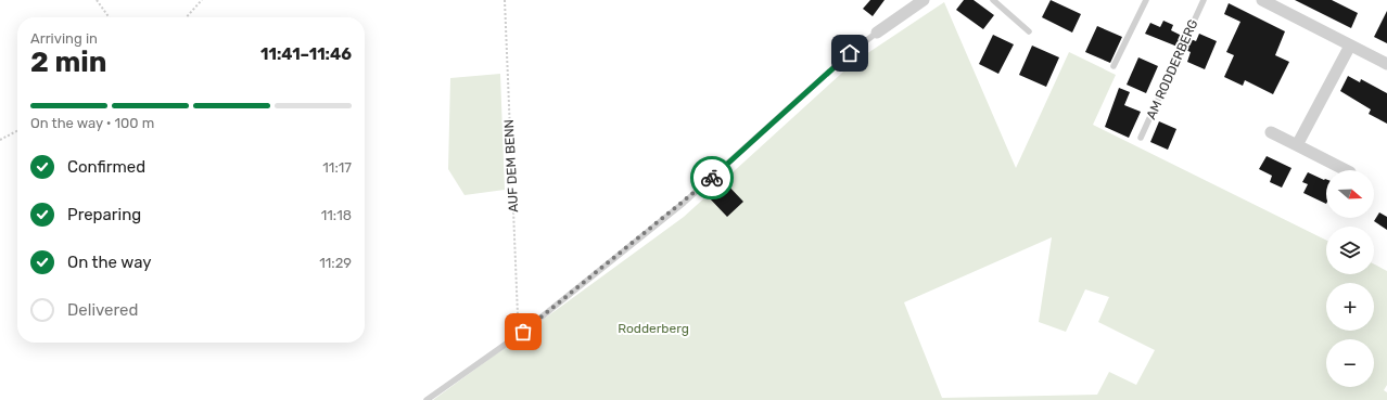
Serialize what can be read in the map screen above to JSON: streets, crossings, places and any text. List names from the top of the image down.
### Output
{
  "streets": {
    "lane": ["AM RODDERBERG"],
    "path": ["AUF DEM BENN"]
  },
  "parks": ["Rodderberg"],
  "north": "right",
  "page": {
    "heading": ["2 min", "Arriving in", "11:41–11:46"],
    "bar": "On the way · 100 m",
    "list": [
      ["Confirmed", "11:17"],
      ["Preparing", "11:18"],
      ["On the way", "11:29"],
      "Delivered"
    ],
    "map_buttons": ["+", "−"]
  }
}
